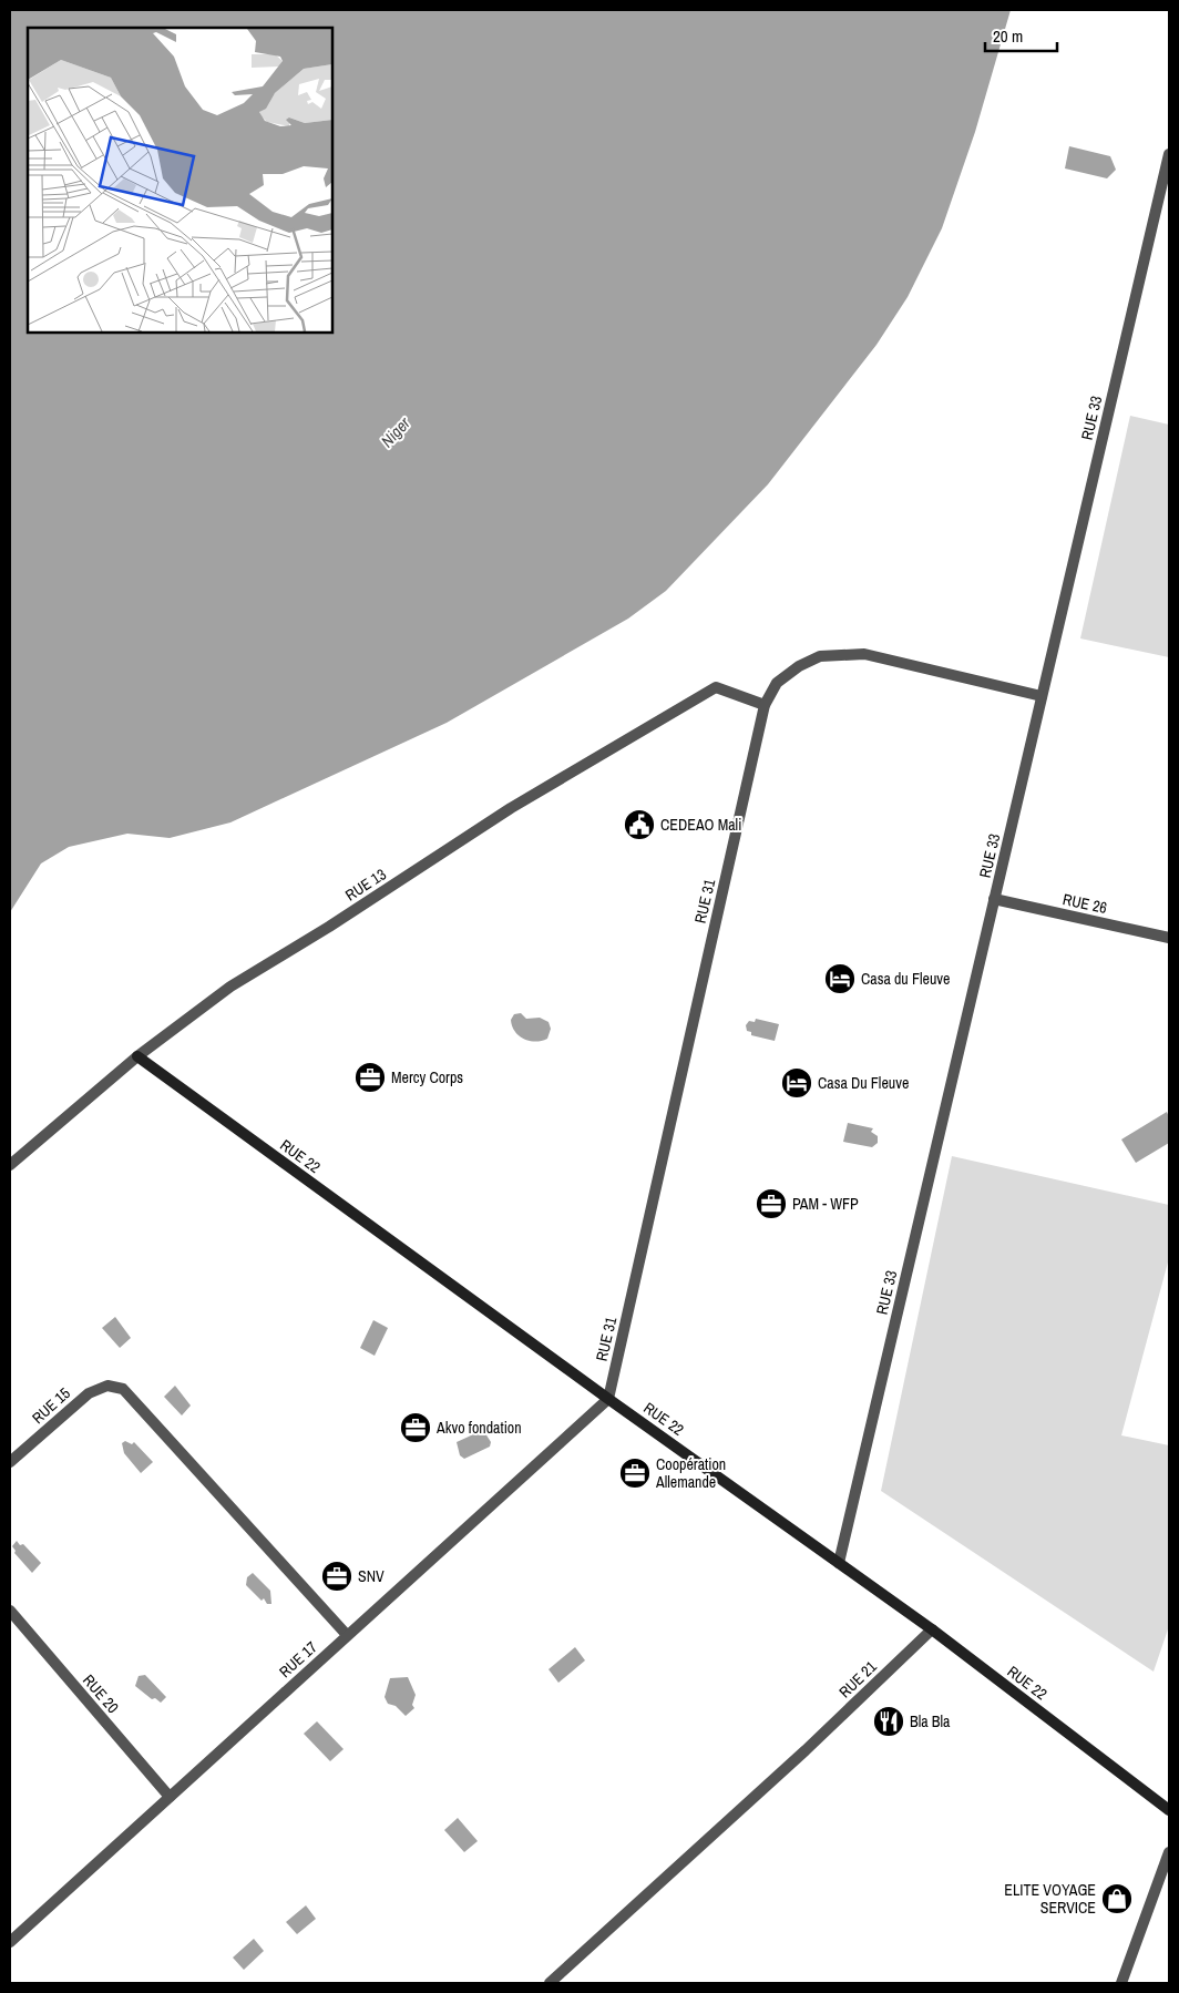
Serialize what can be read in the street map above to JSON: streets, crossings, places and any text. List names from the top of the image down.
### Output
{
  "streets": {
    "street": [
      "RUE 33",
      "RUE 13",
      "RUE 31",
      "RUE 26",
      "RUE 22",
      "RUE 15",
      "RUE 17",
      "RUE 21",
      "RUE 20"
    ]
  },
  "crossings": [
    ["RUE 33", "RUE 31"],
    ["RUE 33", "RUE 26"],
    ["RUE 33", "RUE 22"],
    ["RUE 13", "RUE 31"],
    ["RUE 13", "RUE 22"],
    ["RUE 31", "RUE 22"],
    ["RUE 31", "RUE 17"],
    ["RUE 22", "RUE 17"],
    ["RUE 22", "RUE 21"],
    ["RUE 15", "RUE 17"],
    ["RUE 17", "RUE 20"]
  ],
  "water": ["Niger"],
  "places": {
    "public building": ["CEDEAO Mali"],
    "hotel": ["Casa du Fleuve", "Casa Du Fleuve"],
    "office": [
      "Mercy Corps",
      "PAM - WFP",
      "Akvo fondation",
      "Coopération Allemande",
      "SNV"
    ],
    "restaurant": ["Bla Bla"],
    "shop": ["ELITE VOYAGE SERVICE"]
  },
  "scale_bar": "20 m"
}
